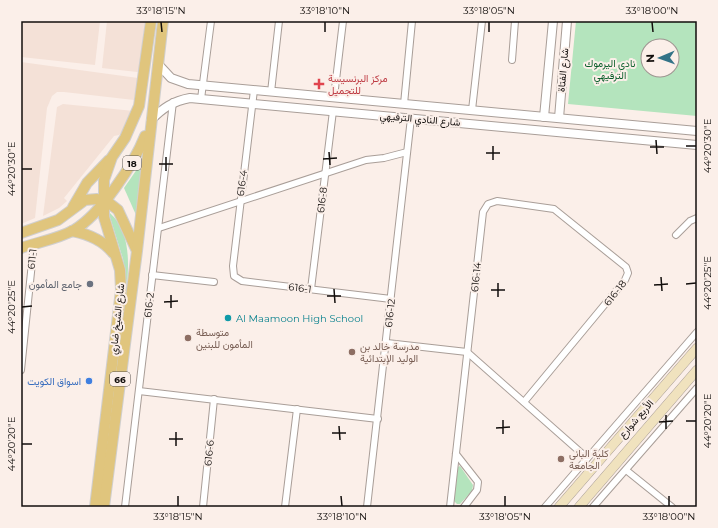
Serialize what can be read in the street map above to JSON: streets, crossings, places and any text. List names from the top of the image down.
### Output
{
  "streets": {
    "main road": [
      "18",
      "شارع الشيخ ضاري",
      "66",
      "الأربع شوارع"
    ],
    "street": [
      "شارع الفتاة",
      "شارع النادي الترفيهي",
      "616-4",
      "616-8",
      "611-1",
      "616-14",
      "616-1",
      "616-18",
      "616-2",
      "616-12",
      "616-6"
    ]
  },
  "crossings": [
    ["شارع الفتاة", "شارع النادي الترفيهي"],
    ["شارع النادي الترفيهي", "18"],
    ["شارع النادي الترفيهي", "616-4"],
    ["شارع النادي الترفيهي", "616-8"],
    ["شارع النادي الترفيهي", "616-2"],
    ["شارع النادي الترفيهي", "616-12"],
    ["شارع النادي الترفيهي", "شارع الشيخ ضاري"],
    ["18", "611-1"],
    ["18", "شارع الشيخ ضاري"],
    ["616-4", "616-1"],
    ["616-8", "616-1"],
    ["616-14", "616-18"],
    ["616-1", "616-12"]
  ],
  "parks": ["نادي اليرموك الترفيهي"],
  "places": {
    "health": ["مركز البرنسيسة للتجميل"],
    "other": [
      "جامع المأمون",
      "Al Maamoon High School",
      "متوسطة المأمون للبنين",
      "مدرسة خالد بن الوليد الإبتدائية",
      "اسواق الكويت",
      "كلية الباني الجامعة"
    ]
  },
  "north": "left",
  "coordinates": [
    "33°18'15\"N",
    "33°18'10\"N",
    "33°18'05\"N",
    "33°18'00\"N",
    "44°20'30\"E",
    "44°20'25\"E",
    "44°20'20\"E"
  ]
}
